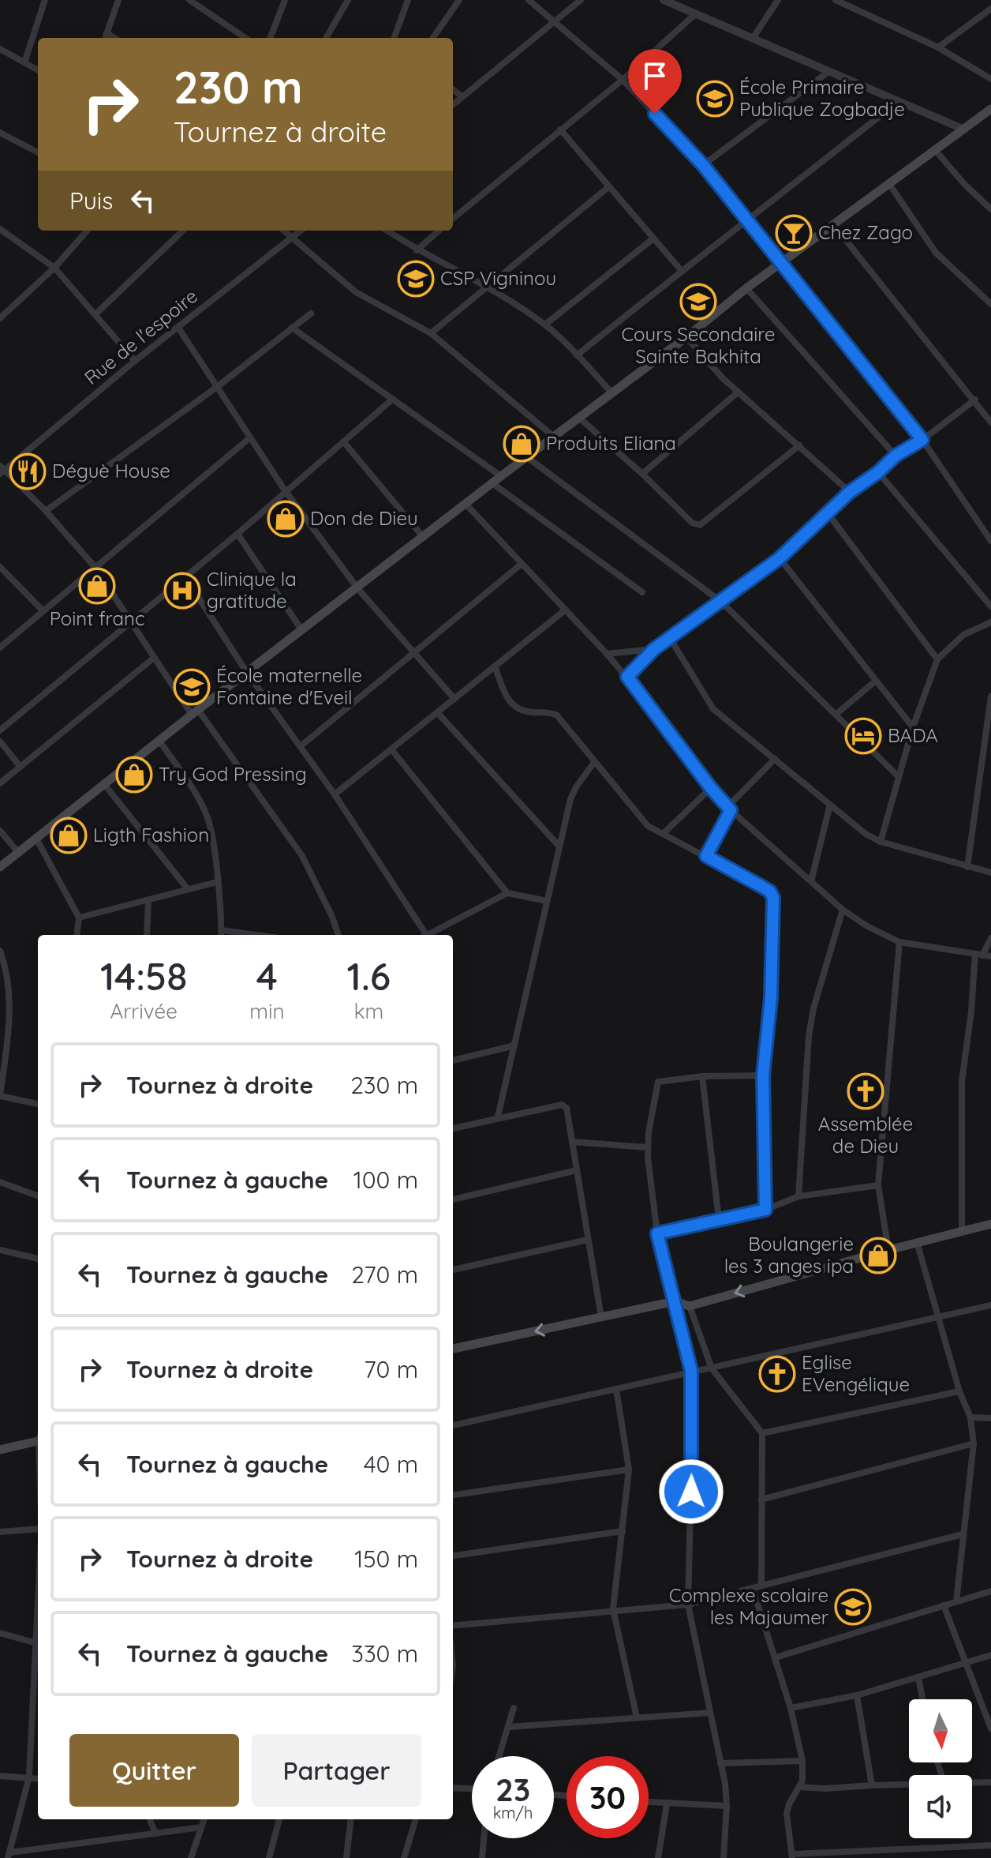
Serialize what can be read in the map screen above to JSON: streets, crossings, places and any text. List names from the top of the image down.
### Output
{
  "streets": {
    "street": ["Rue de l'espoire"]
  },
  "places": {
    "school or university": [
      "École Primaire Publique Zogbadje",
      "CSP Vigninou",
      "Cours Secondaire Sainte Bakhita",
      "École maternelle Fontaine d'Eveil",
      "Complexe scolaire les Majaumer"
    ],
    "bar": ["Chez Zago"],
    "shop": [
      "Produits Eliana",
      "Don de Dieu",
      "Point franc",
      "Try God Pressing",
      "Ligth Fashion",
      "Boulangerie les 3 anges ipa"
    ],
    "restaurant": ["Déguè House"],
    "hospital": ["Clinique la gratitude"],
    "hotel": ["BADA"],
    "church": ["Assemblée de Dieu", "Eglise EVengélique"]
  },
  "north": "bottom",
  "page": {
    "turn": ["230 m", "Tournez à droite"],
    "then": "Puis",
    "eta": [
      "14:58",
      "Arrivée",
      "4",
      "min",
      "1.6",
      "km"
    ],
    "list": [
      {
        "name": "Tournez à droite",
        "value": "230 m"
      },
      {
        "name": "Tournez à gauche",
        "value": "100 m"
      },
      {
        "name": "Tournez à gauche",
        "value": "270 m"
      },
      {
        "name": "Tournez à droite",
        "value": "70 m"
      },
      {
        "name": "Tournez à gauche",
        "value": "40 m"
      },
      {
        "name": "Tournez à droite",
        "value": "150 m"
      },
      {
        "name": "Tournez à gauche",
        "value": "330 m"
      }
    ],
    "buttons": ["Quitter", "Partager"],
    "speed": "23 km/h",
    "limit": "30"
  }
}
